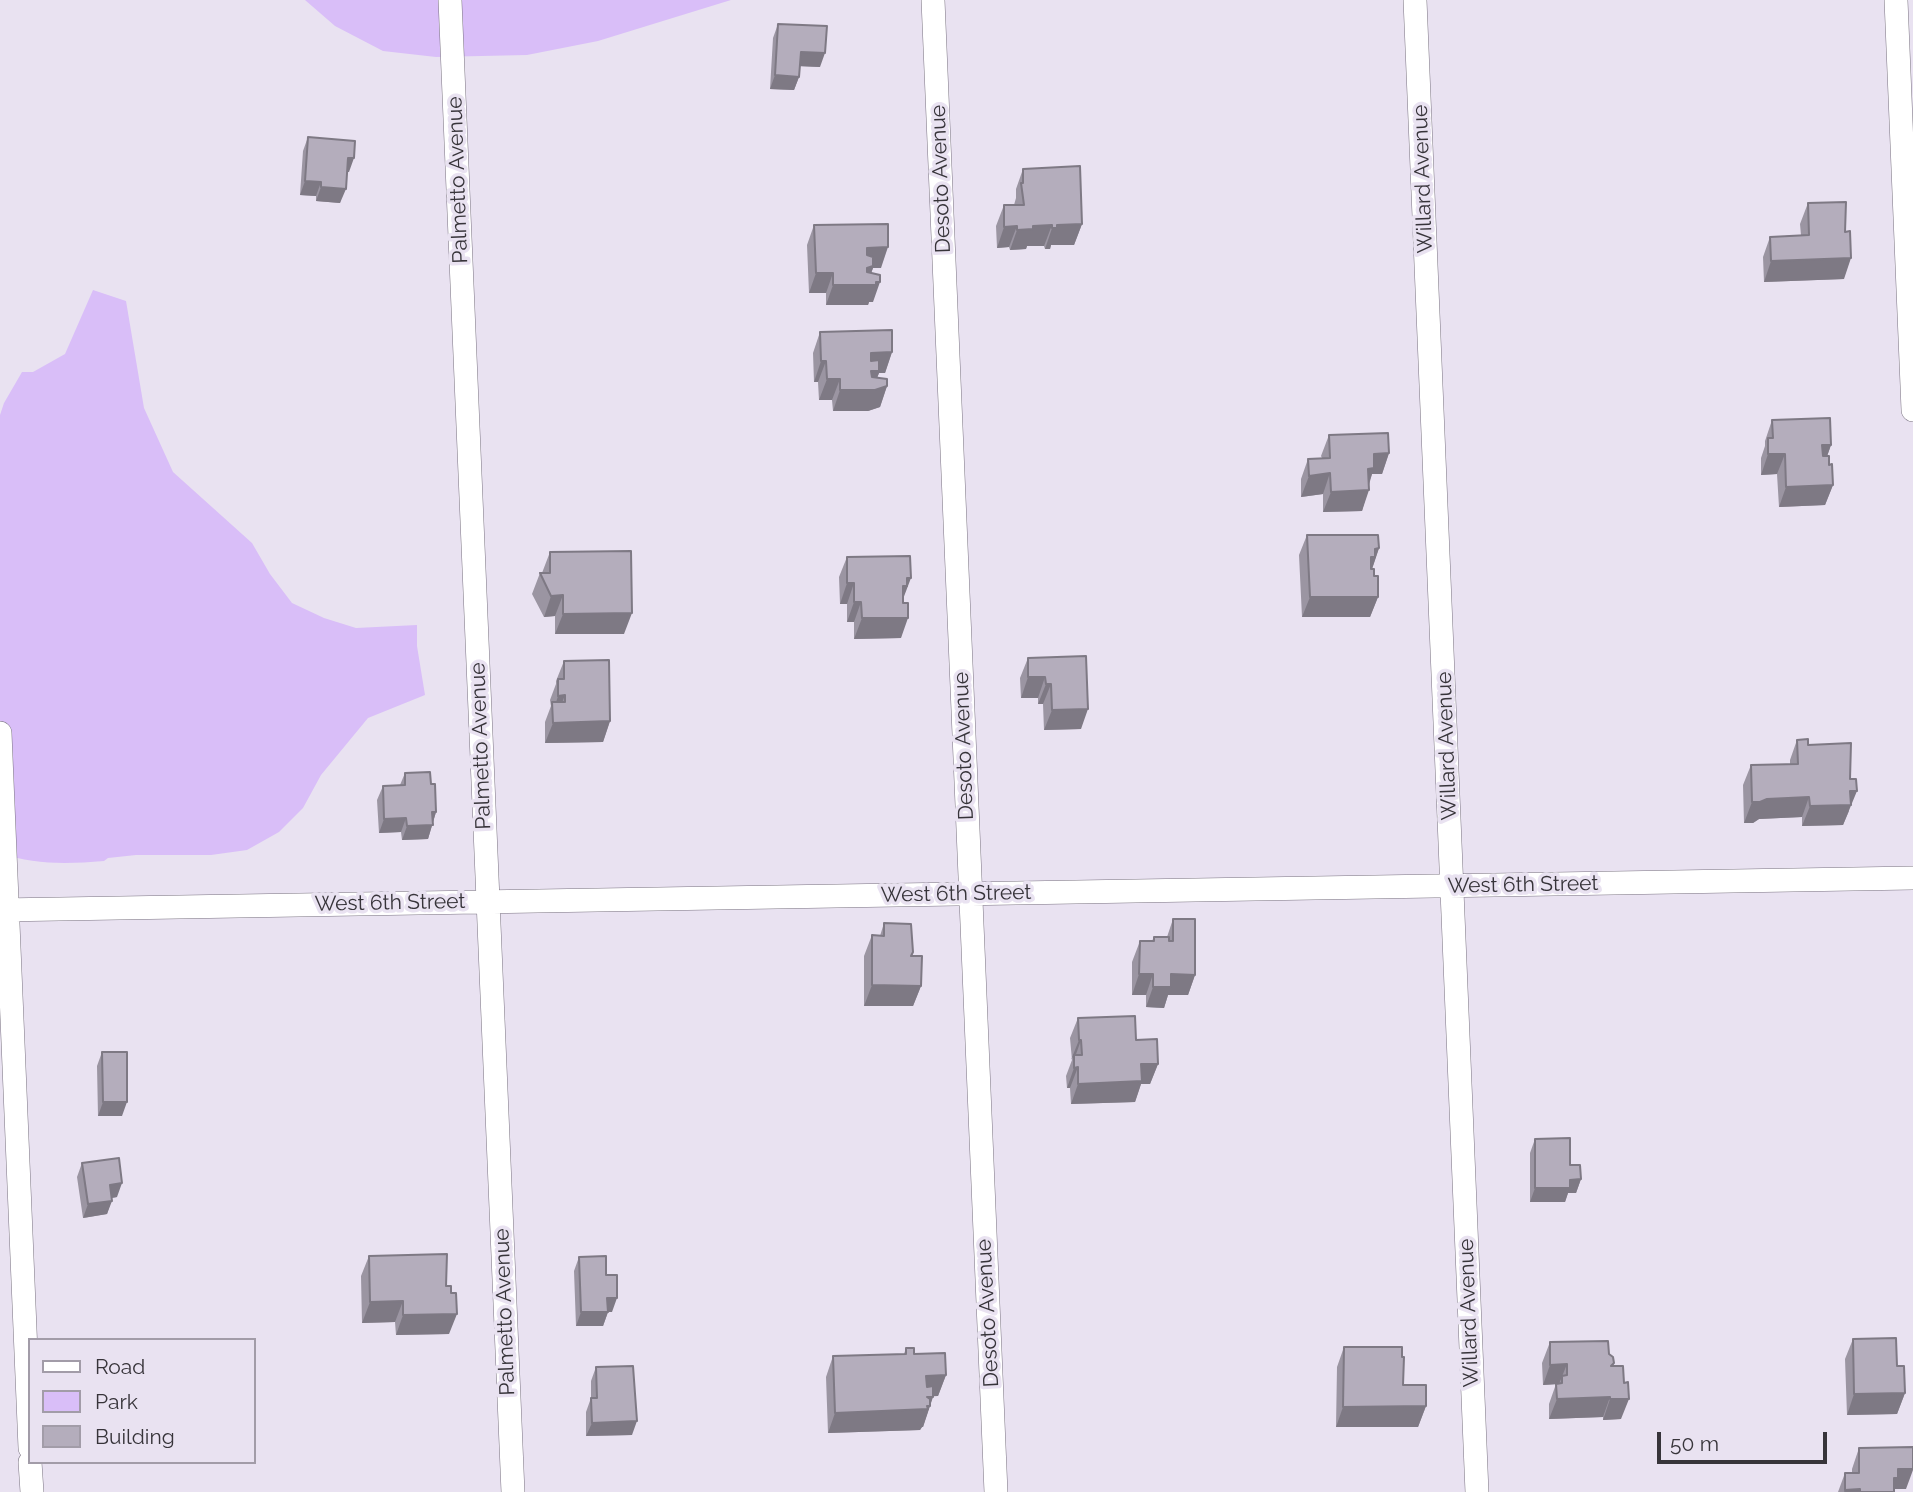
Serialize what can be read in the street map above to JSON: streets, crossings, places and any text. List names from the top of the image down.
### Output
{
  "streets": {
    "street": [
      "Desoto Avenue",
      "Willard Avenue",
      "Palmetto Avenue",
      "West 6th Street"
    ]
  },
  "crossings": [
    ["Desoto Avenue", "West 6th Street"],
    ["Willard Avenue", "West 6th Street"],
    ["Palmetto Avenue", "West 6th Street"]
  ],
  "legend": ["Road", "Park", "Building"],
  "scale_bar": "50 m"
}
